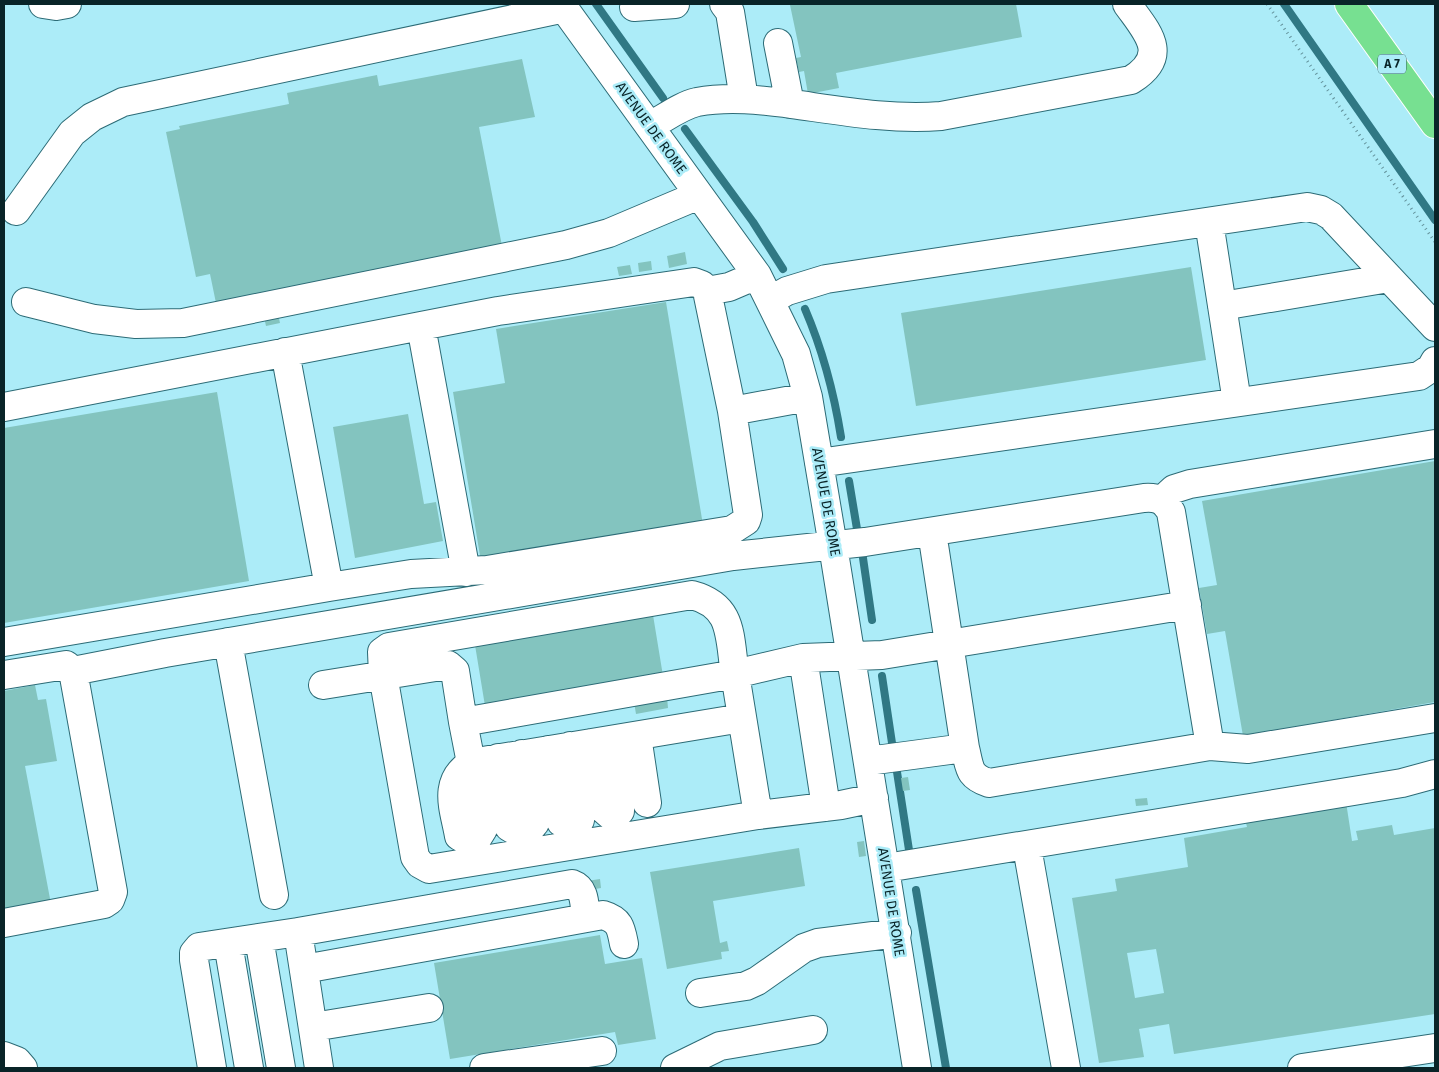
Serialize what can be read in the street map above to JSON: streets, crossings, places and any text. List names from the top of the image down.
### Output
{
  "streets": {
    "highway": ["A 7"],
    "street": ["AVENUE DE ROME"]
  }
}
